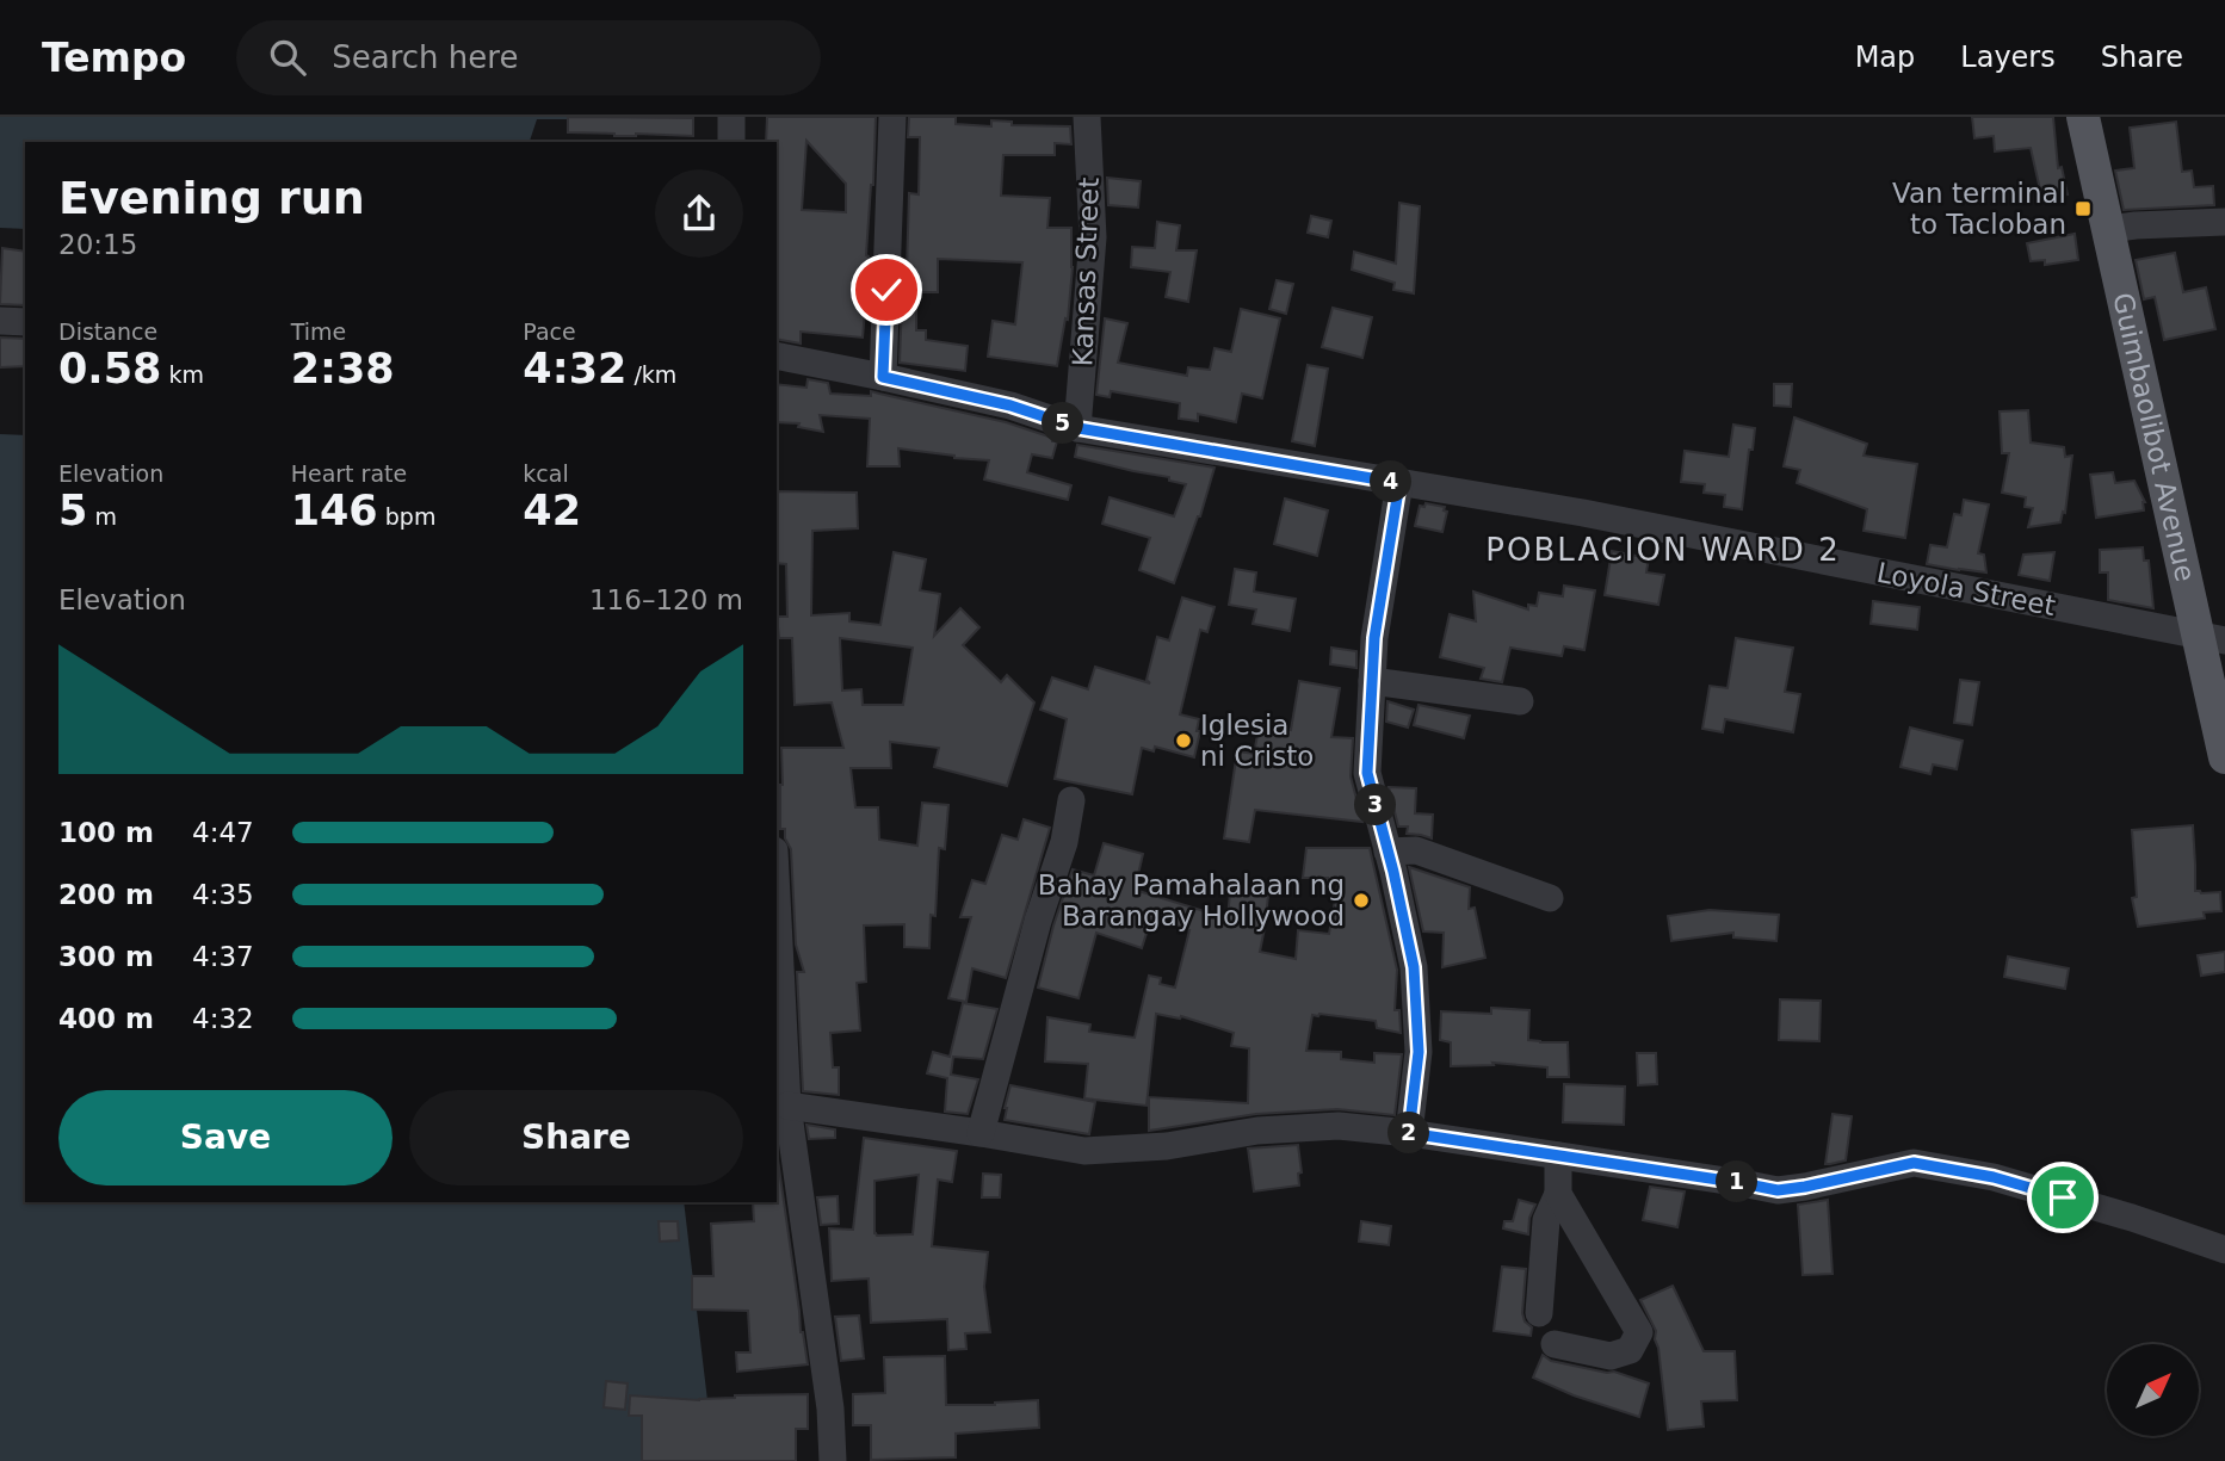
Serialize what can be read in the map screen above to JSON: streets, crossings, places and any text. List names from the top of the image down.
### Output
{
  "streets": {
    "main road": ["Guimbaolibot Avenue"],
    "street": ["Kansas Street", "Loyola Street"]
  },
  "crossings": [
    ["Kansas Street", "Loyola Street"],
    ["Guimbaolibot Avenue", "Loyola Street"]
  ],
  "districts": ["POBLACION WARD 2"],
  "places": {
    "transit": ["Van terminal to Tacloban"],
    "other": ["Iglesia ni Cristo", "Bahay Pamahalaan ng Barangay Hollywood"]
  },
  "north": "top right",
  "page": {
    "header": "Tempo",
    "search": "Search here",
    "nav": ["Map", "Layers", "Share"],
    "heading": ["Evening run", "20:15"],
    "stats": [
      ["Distance", "0.58 km"],
      ["Time", "2:38"],
      ["Pace", "4:32 /km"],
      ["Elevation", "5 m"],
      ["Heart rate", "146 bpm"],
      ["kcal", "42"]
    ],
    "pins": [
      "5",
      "4",
      "3",
      "2",
      "1"
    ],
    "chart": ["Elevation", "116–120 m"],
    "list": [
      {
        "name": "100 m",
        "note": "4:47"
      },
      {
        "name": "200 m",
        "note": "4:35"
      },
      {
        "name": "300 m",
        "note": "4:37"
      },
      {
        "name": "400 m",
        "note": "4:32"
      }
    ],
    "buttons": ["Save", "Share"]
  }
}
